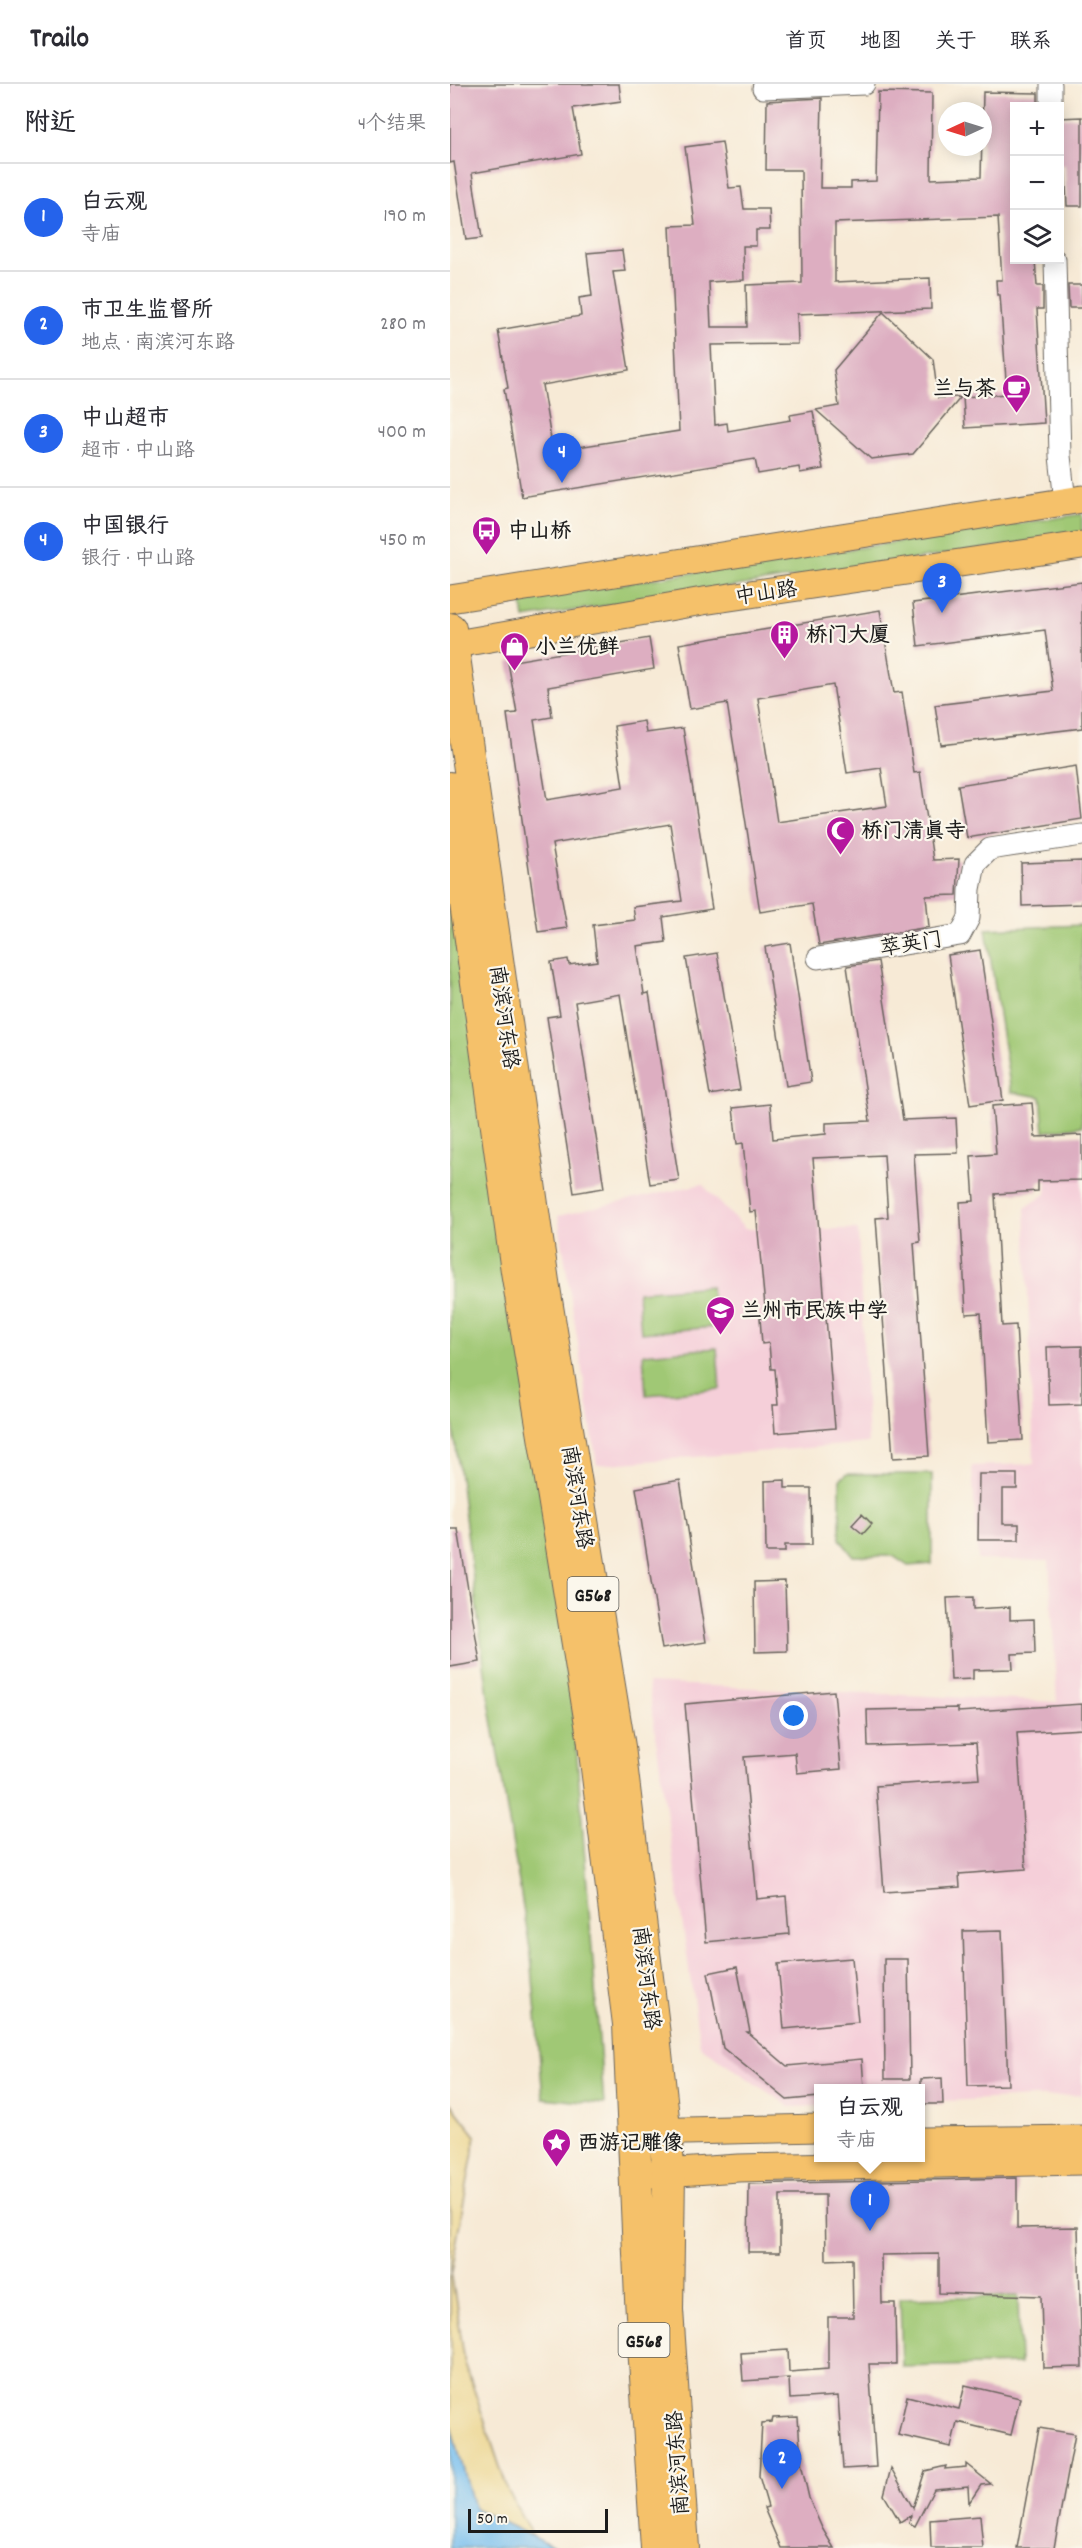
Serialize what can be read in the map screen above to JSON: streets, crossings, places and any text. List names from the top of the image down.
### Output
{
  "streets": {
    "highway": ["南滨河东路", "G568"],
    "main road": ["中山路"],
    "street": ["萃英门"]
  },
  "crossings": [
    ["中山路", "南滨河东路"]
  ],
  "places": {
    "cafe": ["兰与茶"],
    "bus stop": ["中山桥"],
    "building": ["桥门大厦"],
    "shop": ["小兰优鲜"],
    "mosque": ["桥门清真寺"],
    "school or university": ["兰州市民族中学"],
    "place": ["西游记雕像"]
  },
  "scale_bar": "50 m",
  "north": "left",
  "page": {
    "header": "Trailo",
    "nav": [
      "首页",
      "地图",
      "关于",
      "联系"
    ],
    "heading": ["附近", "4个结果"],
    "map_buttons": ["+", "−"],
    "list": [
      {
        "mark": "1",
        "name": "白云观",
        "note": "寺庙",
        "value": "190 m"
      },
      {
        "mark": "2",
        "name": "市卫生监督所",
        "note": "地点 · 南滨河东路",
        "value": "280 m"
      },
      {
        "mark": "3",
        "name": "中山超市",
        "note": "超市 · 中山路",
        "value": "400 m"
      },
      {
        "mark": "4",
        "name": "中国银行",
        "note": "银行 · 中山路",
        "value": "450 m"
      }
    ],
    "pins": [
      "4",
      "3",
      "1",
      "2"
    ],
    "popup": ["白云观", "寺庙"],
    "scale": "50 m"
  }
}
